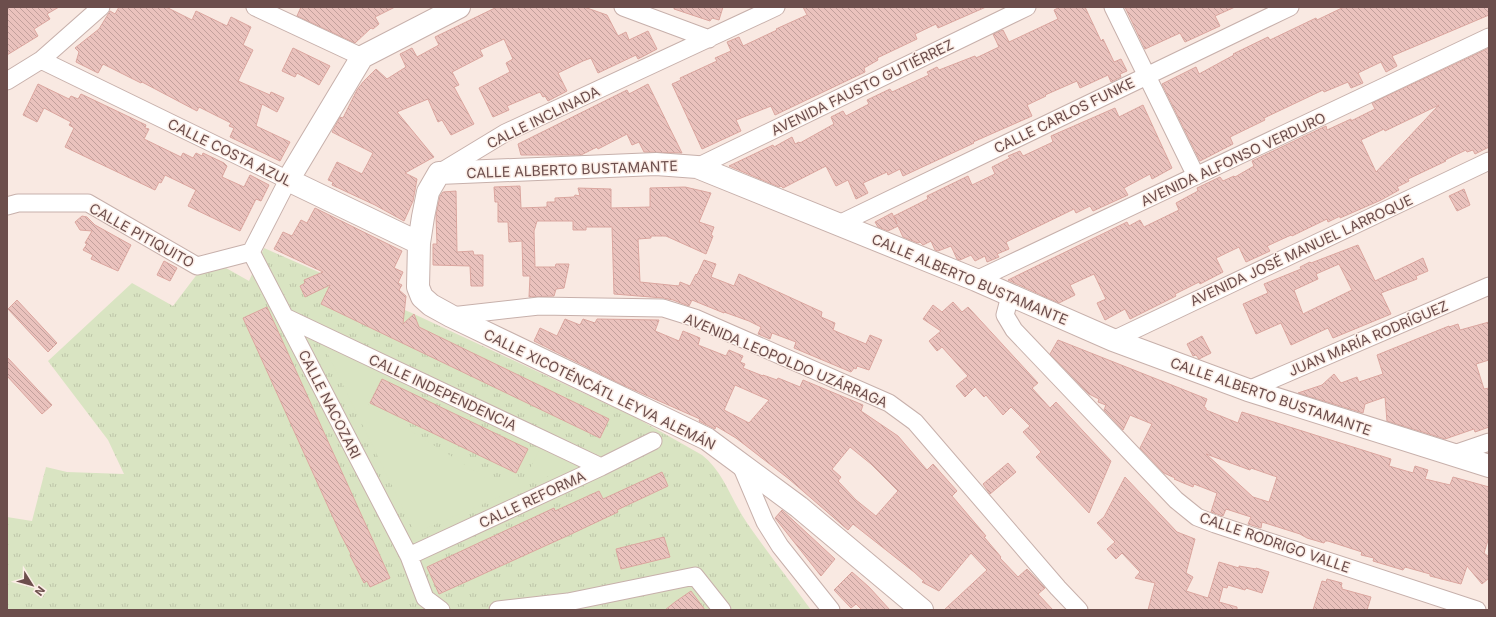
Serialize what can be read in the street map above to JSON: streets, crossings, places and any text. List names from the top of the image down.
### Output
{
  "streets": {
    "street": [
      "AVENIDA FAUSTO GUTIÉRREZ",
      "CALLE CARLOS FUNKE",
      "CALLE INCLINADA",
      "CALLE COSTA AZUL",
      "AVENIDA ALFONSO VERDURO",
      "CALLE ALBERTO BUSTAMANTE",
      "CALLE PITIQUITO",
      "AVENIDA JOSÉ MANUEL LARROQUE",
      "JUAN MARÍA RODRÍGUEZ",
      "AVENIDA LEOPOLDO UZÁRRAGA",
      "CALLE XICOTÉNCÁTL LEYVA ALEMÁN",
      "CALLE INDEPENDENCIA",
      "CALLE NACOZARI",
      "CALLE REFORMA",
      "CALLE RODRIGO VALLE"
    ]
  },
  "crossings": [
    ["AVENIDA FAUSTO GUTIÉRREZ", "CALLE ALBERTO BUSTAMANTE"],
    ["CALLE CARLOS FUNKE", "CALLE ALBERTO BUSTAMANTE"],
    ["CALLE INCLINADA", "CALLE COSTA AZUL"],
    ["CALLE INCLINADA", "CALLE ALBERTO BUSTAMANTE"],
    ["CALLE INCLINADA", "CALLE XICOTÉNCÁTL LEYVA ALEMÁN"],
    ["AVENIDA ALFONSO VERDURO", "CALLE ALBERTO BUSTAMANTE"],
    ["CALLE ALBERTO BUSTAMANTE", "AVENIDA JOSÉ MANUEL LARROQUE"],
    ["CALLE ALBERTO BUSTAMANTE", "JUAN MARÍA RODRÍGUEZ"],
    ["CALLE ALBERTO BUSTAMANTE", "CALLE RODRIGO VALLE"],
    ["CALLE PITIQUITO", "CALLE NACOZARI"],
    ["AVENIDA LEOPOLDO UZÁRRAGA", "CALLE XICOTÉNCÁTL LEYVA ALEMÁN"],
    ["CALLE INDEPENDENCIA", "CALLE NACOZARI"],
    ["CALLE INDEPENDENCIA", "CALLE REFORMA"],
    ["CALLE NACOZARI", "CALLE REFORMA"]
  ],
  "north": "bottom right"
}
